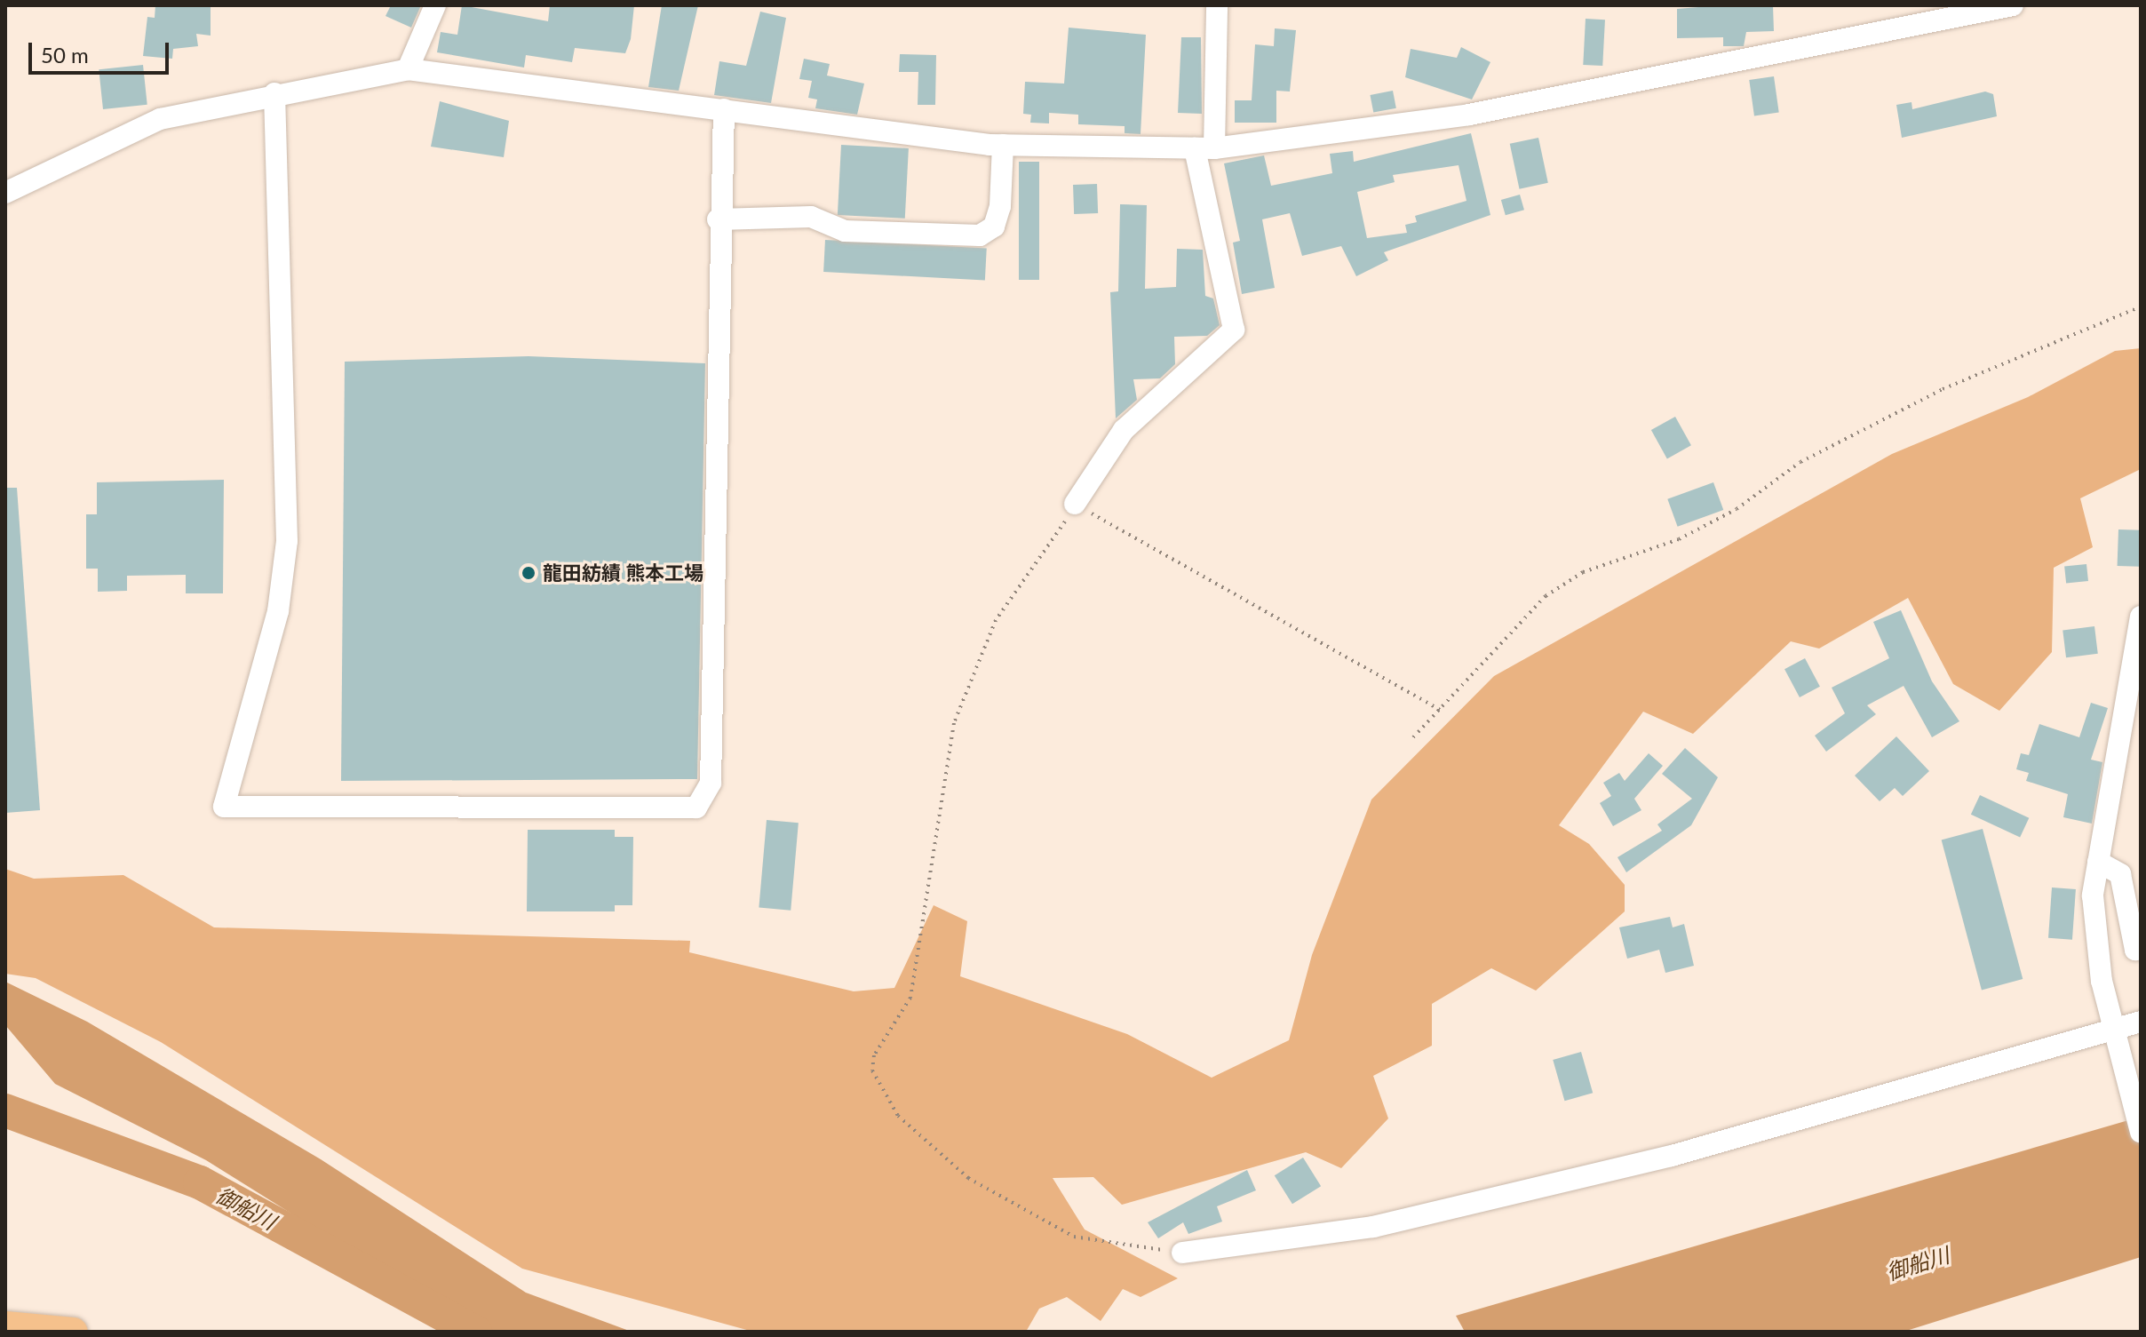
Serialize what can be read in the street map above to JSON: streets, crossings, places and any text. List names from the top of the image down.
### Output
{
  "water": ["御船川"],
  "places": ["龍田紡績 熊本工場"],
  "scale_bar": "50 m"
}
